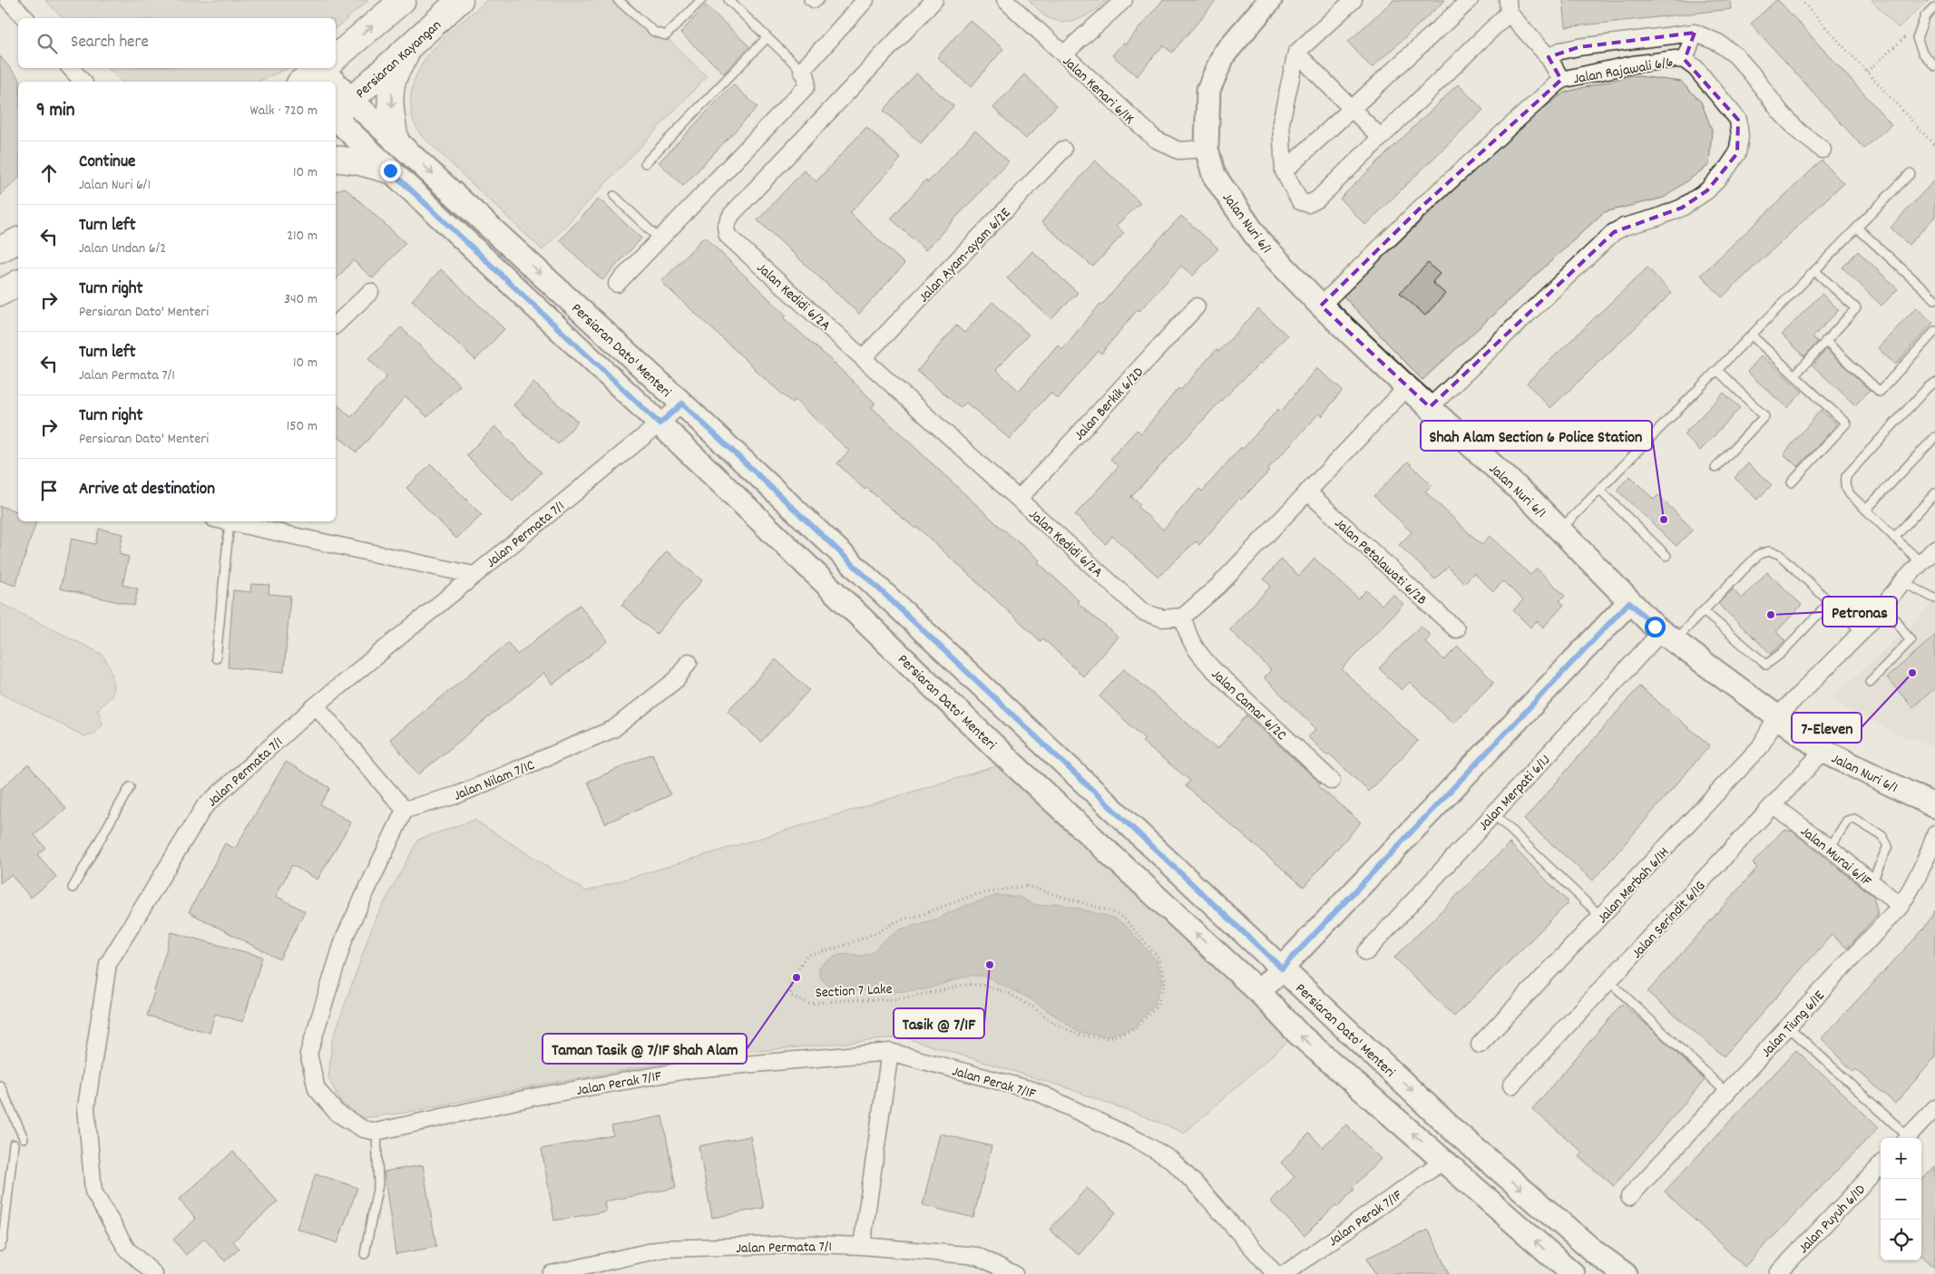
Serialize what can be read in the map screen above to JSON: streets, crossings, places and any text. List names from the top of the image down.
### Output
{
  "streets": {
    "main road": ["Persiaran Kayangan", "Jalan Nuri 6/1", "Persiaran Dato' Menteri"],
    "street": [
      "Jalan Rajawali 6/6",
      "Jalan Kenari 6/1K",
      "Jalan Ayam-ayam 6/2E",
      "Jalan Kedidi 6/2A",
      "Jalan Berkik 6/2D",
      "Jalan Permata 7/1",
      "Jalan Petalawati 6/2B",
      "Jalan Camar 6/2C",
      "Jalan Nilam 7/1C",
      "Jalan Merpati 6/1J",
      "Jalan Murai 6/1F",
      "Jalan Merbah 6/1H",
      "Jalan Serindit 6/1G",
      "Jalan Tiung 6/1E",
      "Jalan Perak 7/1F",
      "Jalan Puyuh 6/1D"
    ],
    "path": ["Section 7 Lake"]
  },
  "crossings": [
    ["Persiaran Kayangan", "Persiaran Dato' Menteri"],
    ["Jalan Rajawali 6/6", "Jalan Nuri 6/1"],
    ["Jalan Kenari 6/1K", "Jalan Nuri 6/1"],
    ["Jalan Nuri 6/1", "Jalan Merpati 6/1J"],
    ["Jalan Nuri 6/1", "Jalan Merbah 6/1H"],
    ["Jalan Nuri 6/1", "Jalan Serindit 6/1G"],
    ["Jalan Ayam-ayam 6/2E", "Jalan Kedidi 6/2A"],
    ["Jalan Kedidi 6/2A", "Jalan Berkik 6/2D"],
    ["Jalan Kedidi 6/2A", "Jalan Camar 6/2C"],
    ["Persiaran Dato' Menteri", "Jalan Permata 7/1"],
    ["Persiaran Dato' Menteri", "Jalan Perak 7/1F"],
    ["Jalan Murai 6/1F", "Jalan Serindit 6/1G"],
    ["Jalan Murai 6/1F", "Jalan Tiung 6/1E"]
  ],
  "places": [
    "Shah Alam Section 6 Police Station",
    "Petronas",
    "7-Eleven",
    "Tasik @ 7/1F",
    "Taman Tasik @ 7/1F Shah Alam"
  ],
  "page": {
    "search": "Search here",
    "heading": ["9 min", "Walk · 720 m"],
    "list": [
      ["Continue", "Jalan Nuri 6/1", "10 m"],
      ["Turn left", "Jalan Undan 6/2", "210 m"],
      ["Turn right", "Persiaran Dato' Menteri", "340 m"],
      ["Turn left", "Jalan Permata 7/1", "10 m"],
      ["Turn right", "Persiaran Dato' Menteri", "150 m"],
      "Arrive at destination"
    ],
    "map_buttons": ["+", "−"]
  }
}
